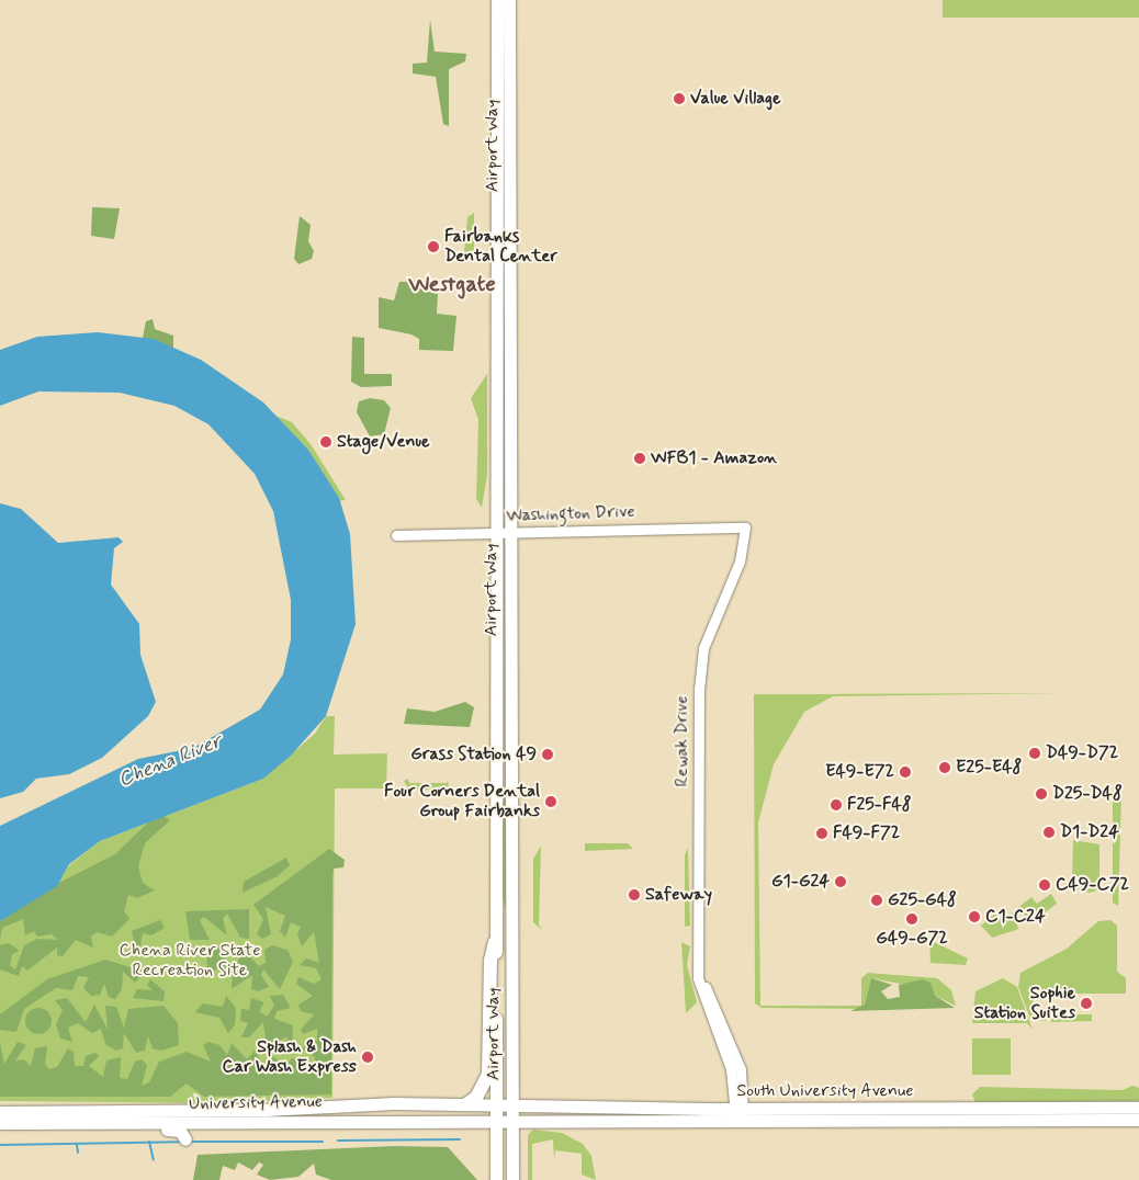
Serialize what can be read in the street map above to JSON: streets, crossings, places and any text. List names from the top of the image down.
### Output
{
  "streets": {
    "main road": ["Airport Way", "South University Avenue", "University Avenue"],
    "street": ["Washington Drive", "Rewak Drive"]
  },
  "crossings": [
    ["Airport Way", "Washington Drive"],
    ["Airport Way", "South University Avenue"],
    ["Airport Way", "University Avenue"],
    ["Washington Drive", "Rewak Drive"],
    ["Rewak Drive", "South University Avenue"],
    ["South University Avenue", "University Avenue"]
  ],
  "districts": ["Westgate"],
  "water": ["Chena River"],
  "parks": ["Chena River State Recreation Site"],
  "places": [
    "Value Village",
    "Fairbanks Dental Center",
    "Stage/Venue",
    "WFB1 - Amazon",
    "D49-D72",
    "Grass Station 49",
    "E25-E48",
    "E49-E72",
    "D25-D48",
    "Four Corners Dental Group Fairbanks",
    "F25-F48",
    "D1-D24",
    "F49-F72",
    "G1-G24",
    "C49-C72",
    "Safeway",
    "G25-G48",
    "C1-C24",
    "G49-G72",
    "Sophie Station Suites",
    "Splash & Dash Car Wash Express"
  ]
}
